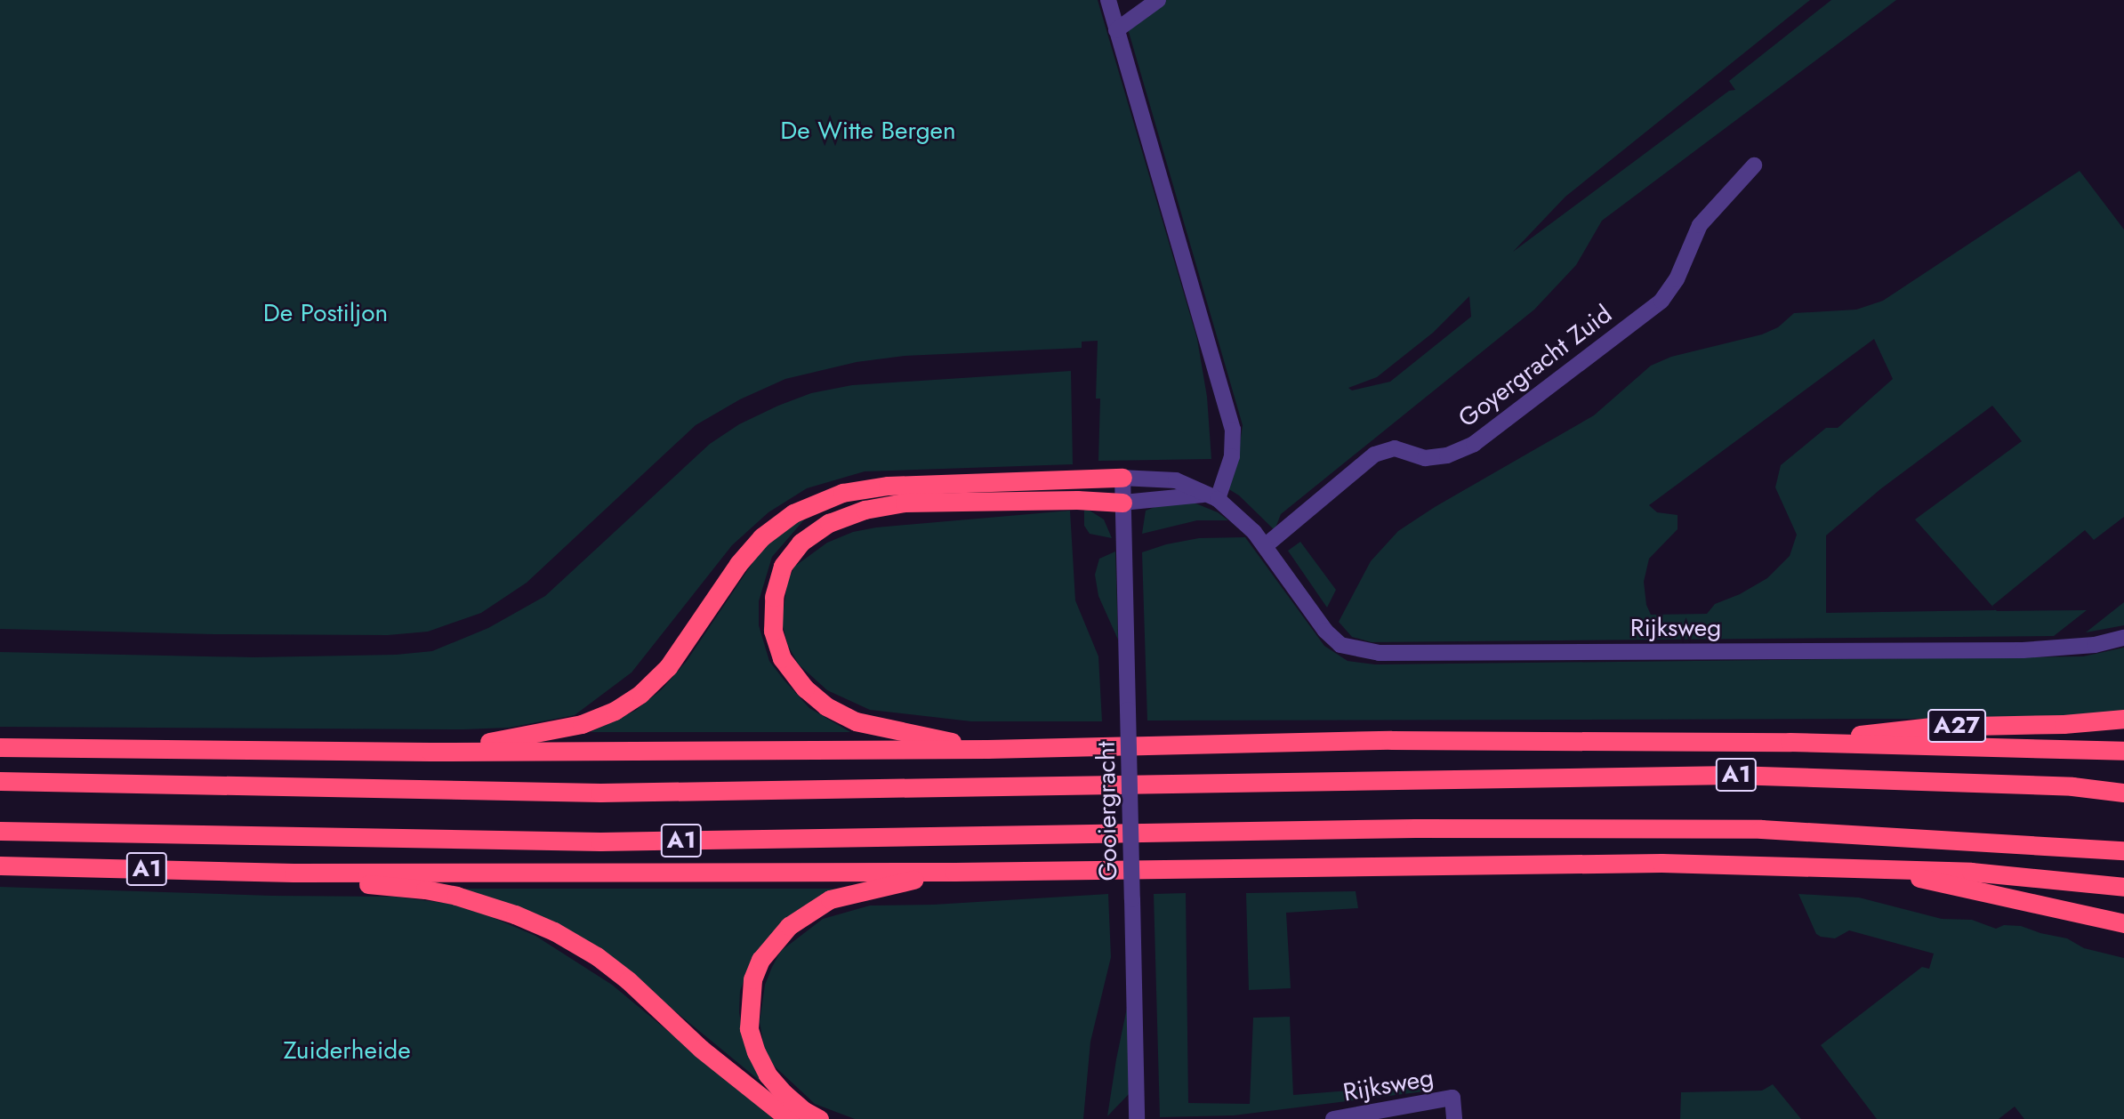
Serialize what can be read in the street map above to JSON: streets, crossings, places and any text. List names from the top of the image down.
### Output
{
  "streets": {
    "highway": ["A27", "A1"],
    "street": ["Goyergracht Zuid", "Rijksweg", "Gooiergracht"]
  },
  "crossings": [
    ["Goyergracht Zuid", "Rijksweg"],
    ["A27", "A1"],
    ["A1", "Gooiergracht"]
  ],
  "parks": ["De Witte Bergen", "De Postiljon", "Zuiderheide"]
}
